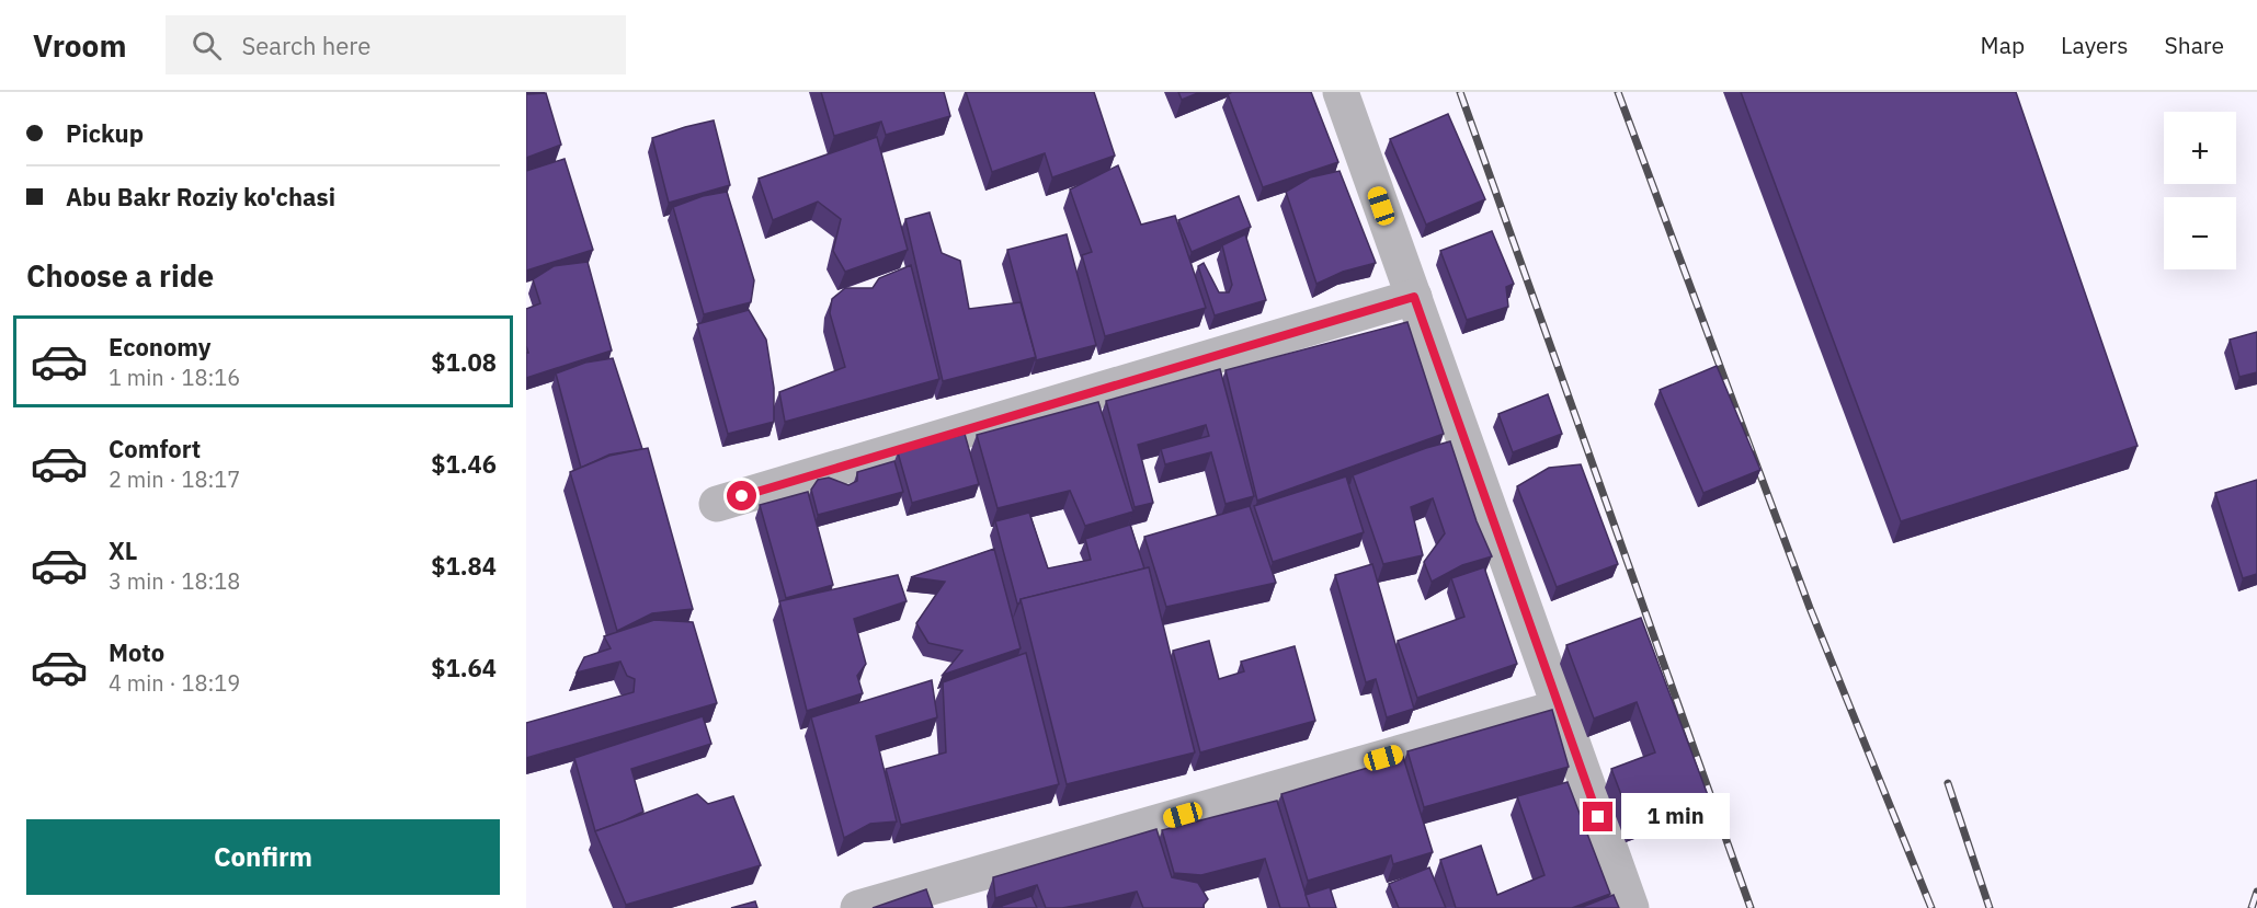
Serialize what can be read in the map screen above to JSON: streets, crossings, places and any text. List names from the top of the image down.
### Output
{
  "page": {
    "header": "Vroom",
    "search": "Search here",
    "nav": ["Map", "Layers", "Share"],
    "banner": ["Pickup", "Abu Bakr Roziy ko'chasi"],
    "map_buttons": ["+", "−"],
    "heading": "Choose a ride",
    "list": [
      {
        "name": "Economy",
        "note": "1 min · 18:16",
        "value": "$1.08"
      },
      {
        "name": "Comfort",
        "note": "2 min · 18:17",
        "value": "$1.46"
      },
      {
        "name": "XL",
        "note": "3 min · 18:18",
        "value": "$1.84"
      },
      {
        "name": "Moto",
        "note": "4 min · 18:19",
        "value": "$1.64"
      }
    ],
    "bubble": "1 min",
    "buttons": "Confirm"
  }
}
